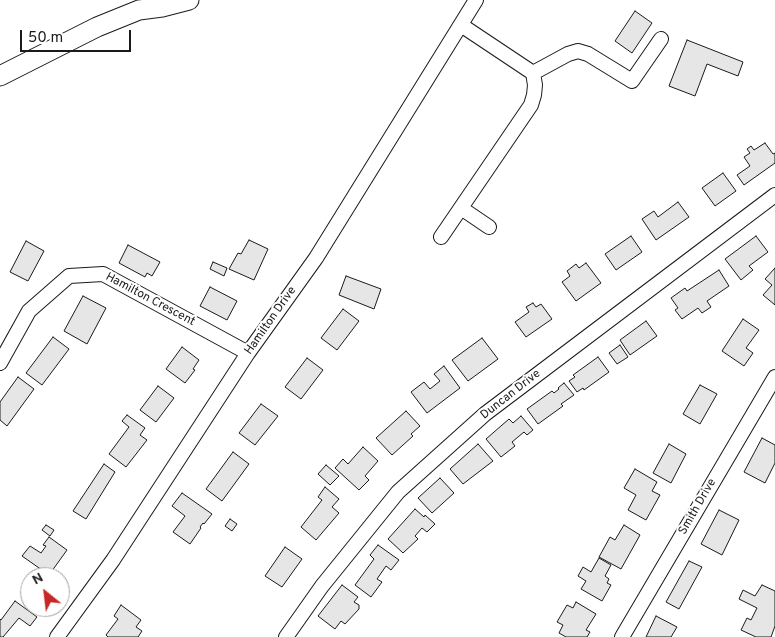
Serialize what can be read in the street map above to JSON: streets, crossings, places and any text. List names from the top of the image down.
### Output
{
  "streets": {
    "street": [
      "Hamilton Crescent",
      "Hamilton Drive",
      "Duncan Drive",
      "Smith Drive"
    ]
  },
  "crossings": [
    ["Hamilton Crescent", "Hamilton Drive"]
  ],
  "scale_bar": "50 m",
  "north": "top left"
}
